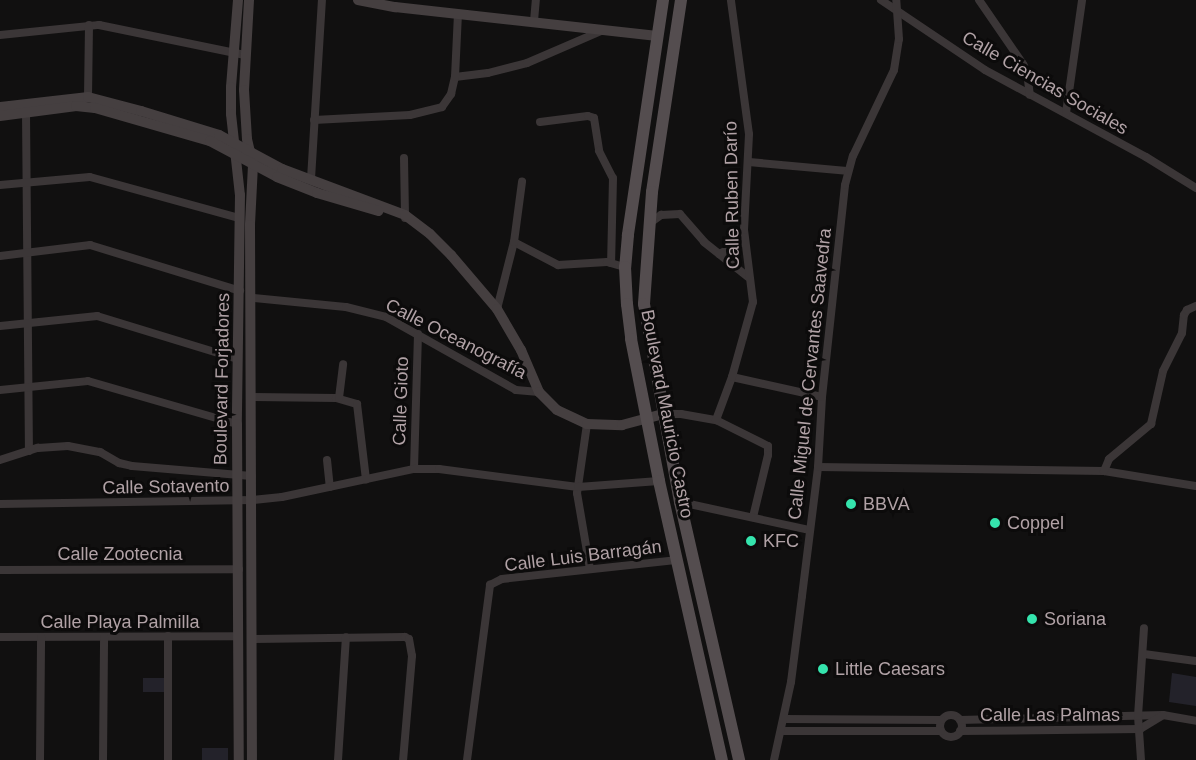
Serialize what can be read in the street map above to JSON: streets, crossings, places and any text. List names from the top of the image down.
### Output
{
  "streets": {
    "main road": ["Boulevard Mauricio Castro"],
    "street": [
      "Calle Ciencias Sociales",
      "Calle Ruben Darío",
      "Calle Oceanografía",
      "Calle Miguel de Cervantes Saavedra",
      "Boulevard Forjadores",
      "Calle Gioto",
      "Calle Sotavento",
      "Calle Zootecnia",
      "Calle Luis Barragán",
      "Calle Playa Palmilla",
      "Calle Las Palmas"
    ]
  },
  "crossings": [
    ["Calle Ciencias Sociales", "Calle Miguel de Cervantes Saavedra"],
    ["Calle Oceanografía", "Boulevard Forjadores"],
    ["Calle Oceanografía", "Calle Gioto"],
    ["Boulevard Forjadores", "Calle Sotavento"],
    ["Boulevard Forjadores", "Calle Zootecnia"],
    ["Boulevard Forjadores", "Calle Playa Palmilla"],
    ["Calle Gioto", "Calle Sotavento"],
    ["Boulevard Mauricio Castro", "Calle Sotavento"],
    ["Boulevard Mauricio Castro", "Calle Luis Barragán"]
  ],
  "places": [
    "BBVA",
    "Coppel",
    "KFC",
    "Soriana",
    "Little Caesars"
  ]
}
